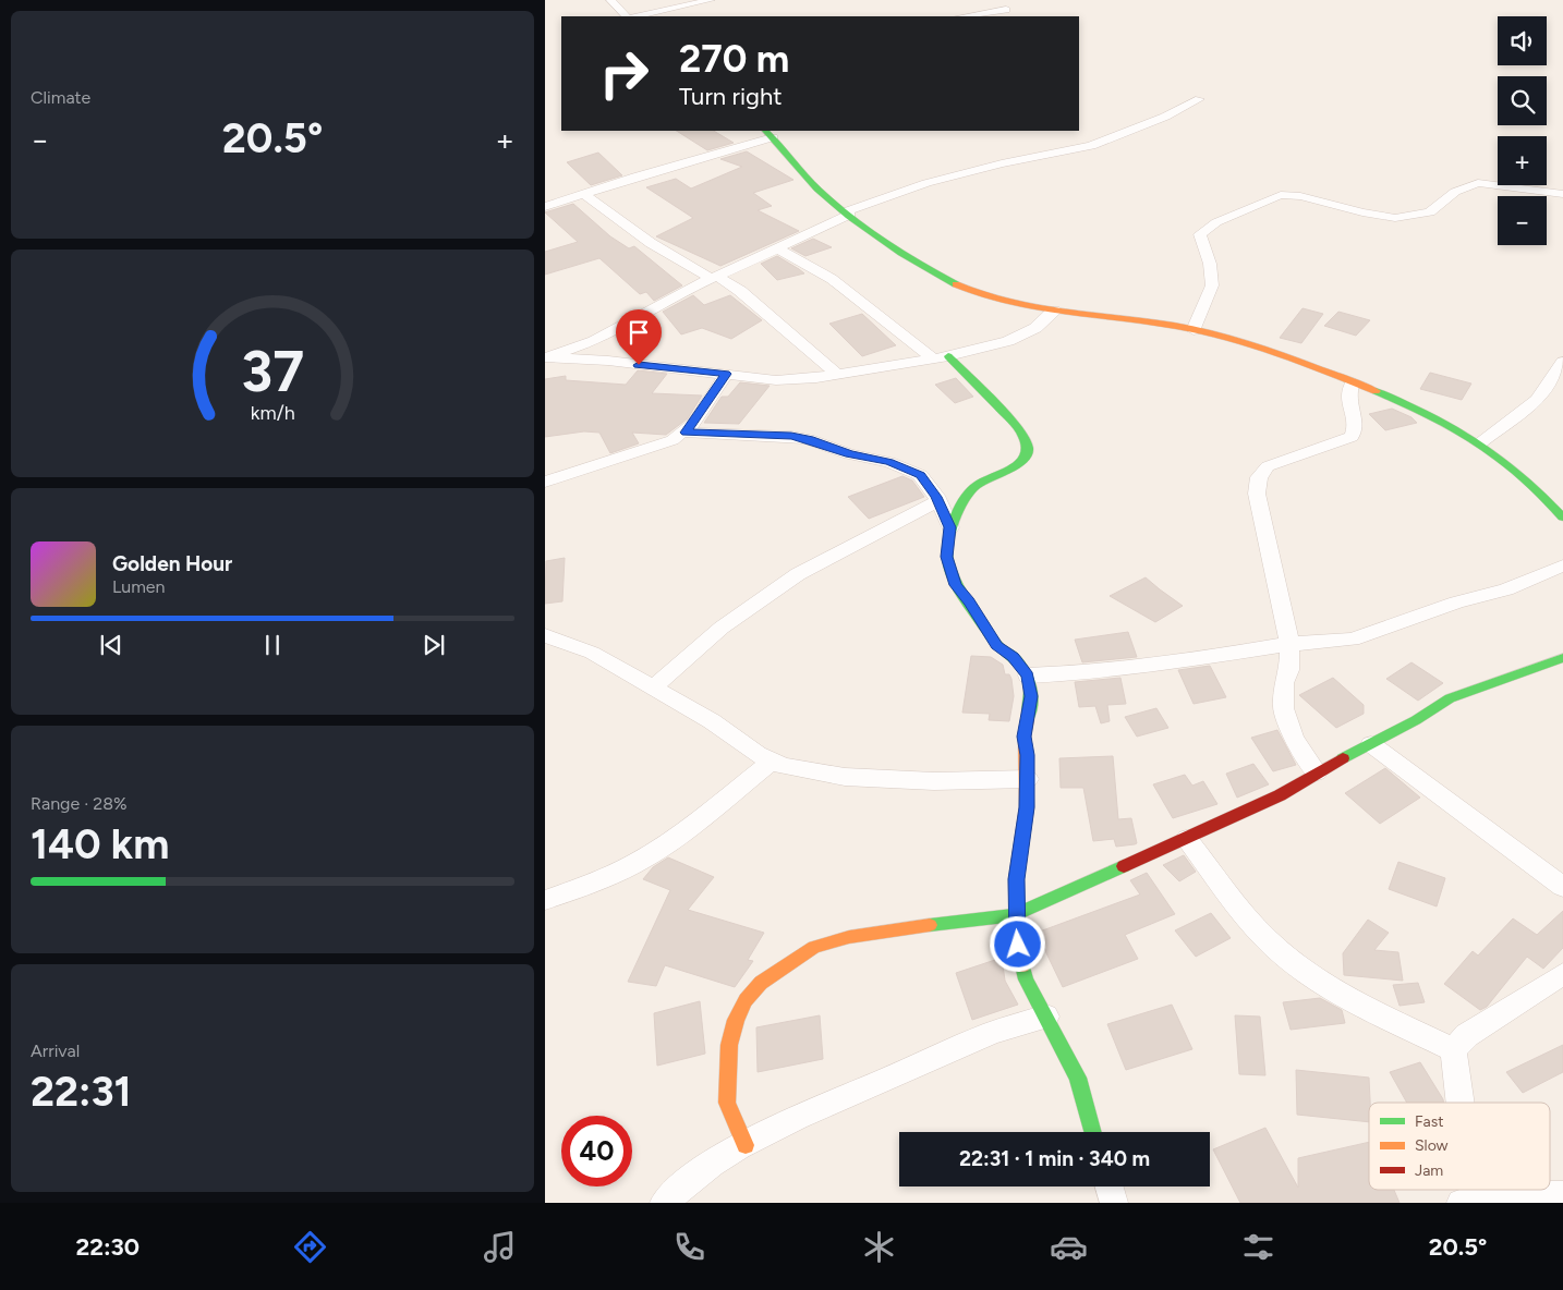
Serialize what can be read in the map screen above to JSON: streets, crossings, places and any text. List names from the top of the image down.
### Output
{
  "legend": ["Fast", "Slow", "Jam"],
  "page": {
    "tile": [
      "Climate",
      ["Range · 28%", "140 km"],
      ["Arrival", "22:31"]
    ],
    "map_buttons": ["+", "−"],
    "turn": ["270 m", "Turn right"],
    "heat": ["−", "20.5°", "+"],
    "song": ["Golden Hour", "Lumen"],
    "limit": "40",
    "trip": "22:31 · 1 min · 340 m",
    "tabs": ["22:30", "20.5°"],
    "gauge": ["37", "km/h"]
  }
}
